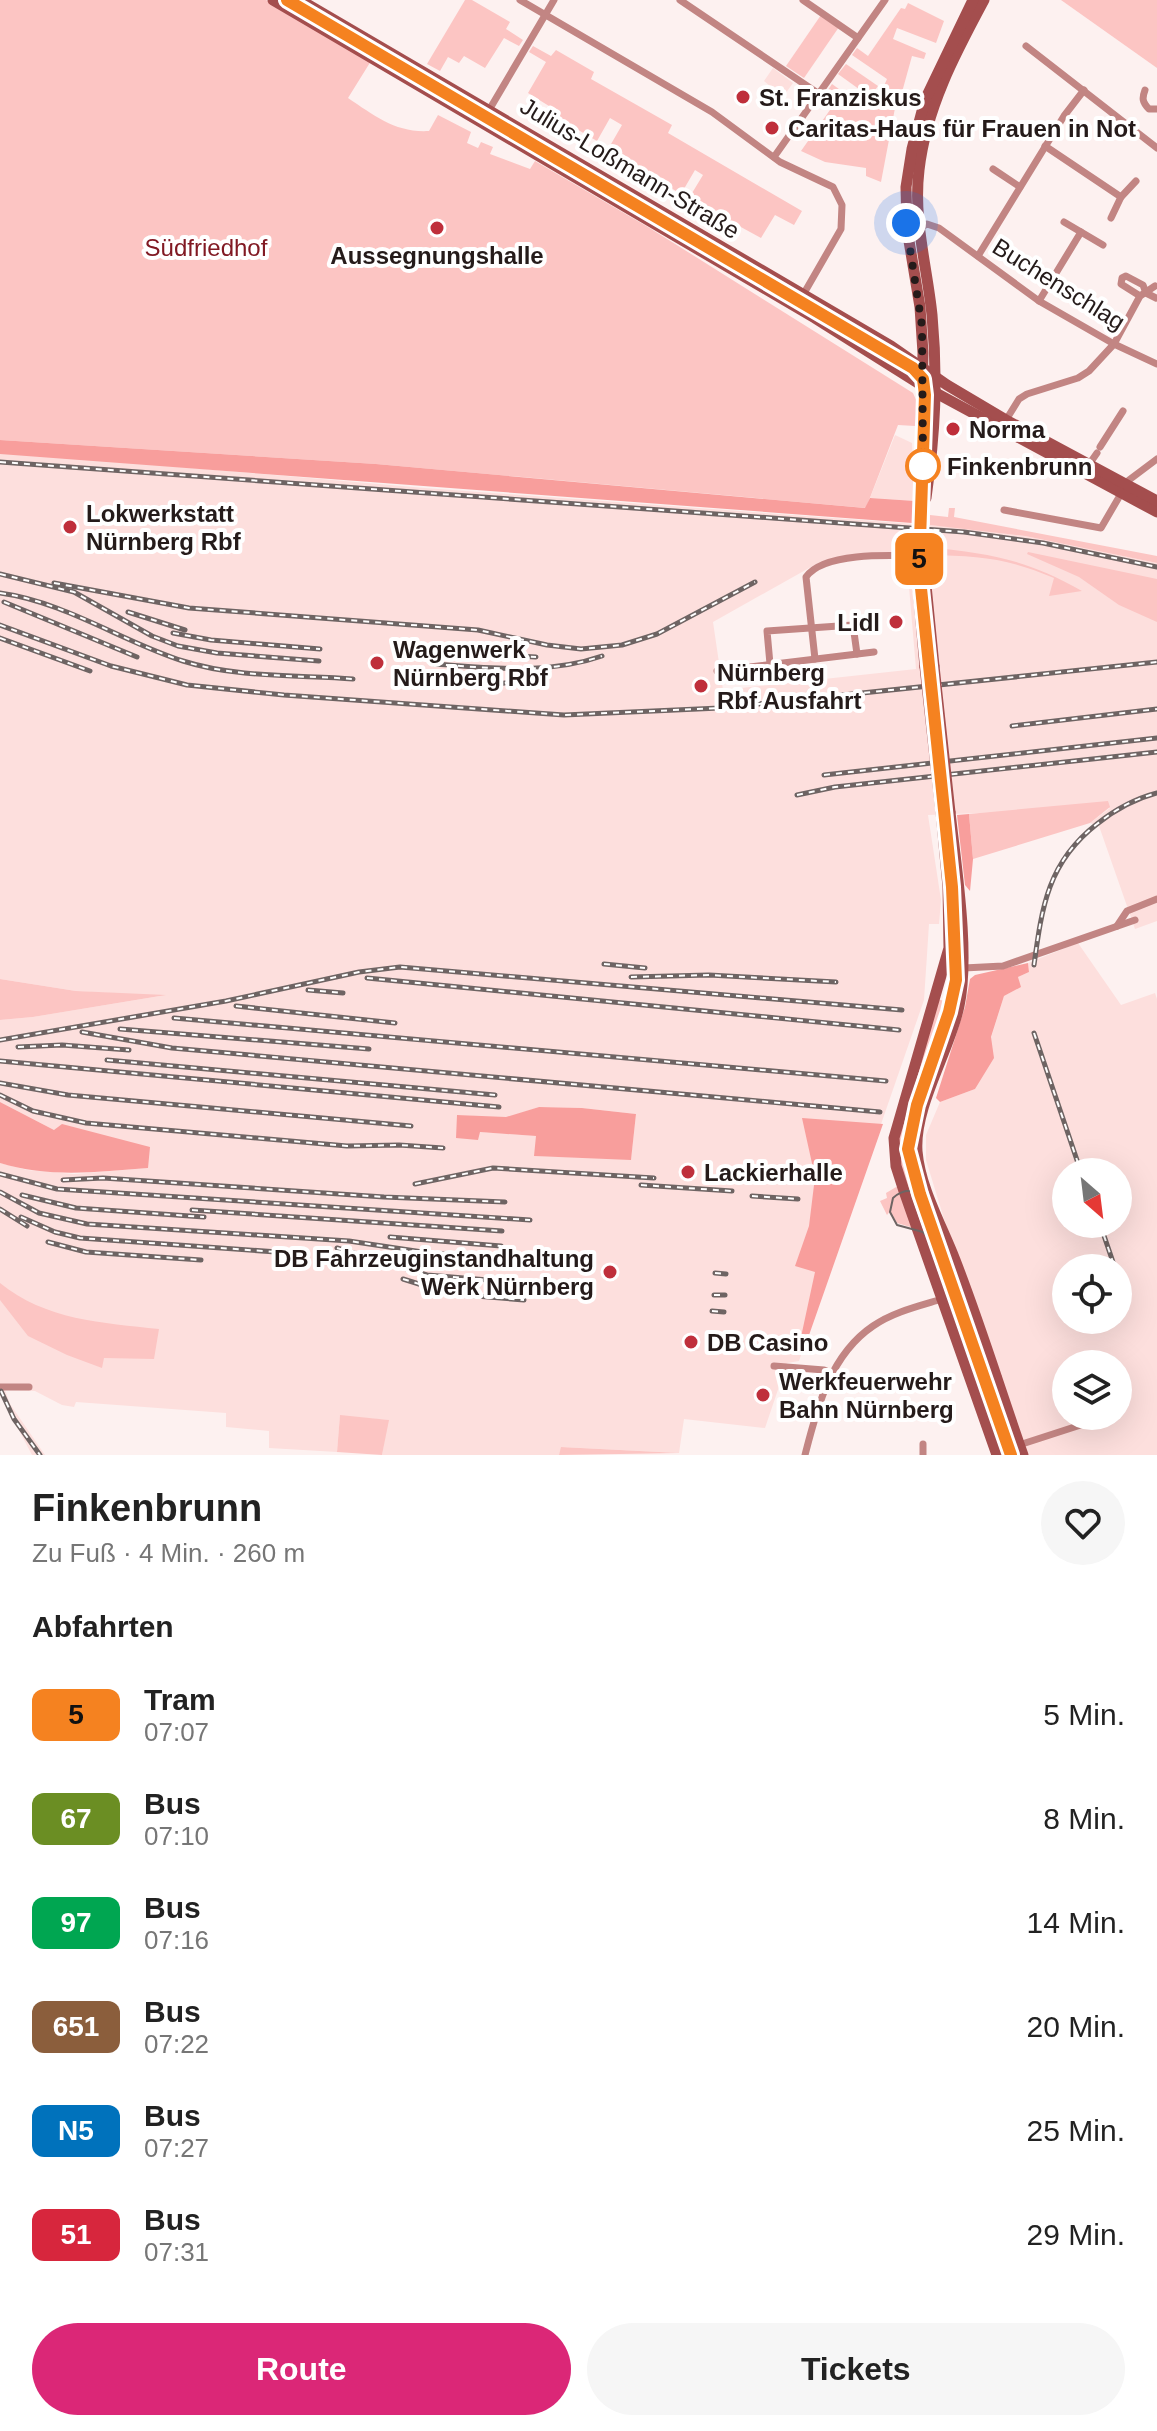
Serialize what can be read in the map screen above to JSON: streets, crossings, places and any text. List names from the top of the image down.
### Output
{
  "streets": {
    "main road": ["Julius-Loßmann-Straße"],
    "street": ["Buchenschlag"]
  },
  "parks": ["Südfriedhof"],
  "places": [
    "St. Franziskus",
    "Caritas-Haus für Frauen in Not",
    "Aussegnungshalle",
    "Norma",
    "Finkenbrunn",
    "Lokwerkstatt Nürnberg Rbf",
    "Lidl",
    "Wagenwerk Nürnberg Rbf",
    "Nürnberg Rbf Ausfahrt",
    "Lackierhalle",
    "DB Fahrzeuginstandhaltung Werk Nürnberg",
    "DB Casino",
    "Werkfeuerwehr Bahn Nürnberg"
  ],
  "lines": ["tram line 5"],
  "north": "bottom right",
  "page": {
    "on_map": "5",
    "heading": [
      ["Finkenbrunn", "Zu Fuß · 4 Min. · 260 m"],
      "Abfahrten"
    ],
    "list": [
      {
        "mark": "5",
        "name": "Tram",
        "note": "07:07",
        "value": "5 Min."
      },
      {
        "mark": "67",
        "name": "Bus",
        "note": "07:10",
        "value": "8 Min."
      },
      {
        "mark": "97",
        "name": "Bus",
        "note": "07:16",
        "value": "14 Min."
      },
      {
        "mark": "651",
        "name": "Bus",
        "note": "07:22",
        "value": "20 Min."
      },
      {
        "mark": "N5",
        "name": "Bus",
        "note": "07:27",
        "value": "25 Min."
      },
      {
        "mark": "51",
        "name": "Bus",
        "note": "07:31",
        "value": "29 Min."
      }
    ],
    "buttons": ["Route", "Tickets"]
  }
}
